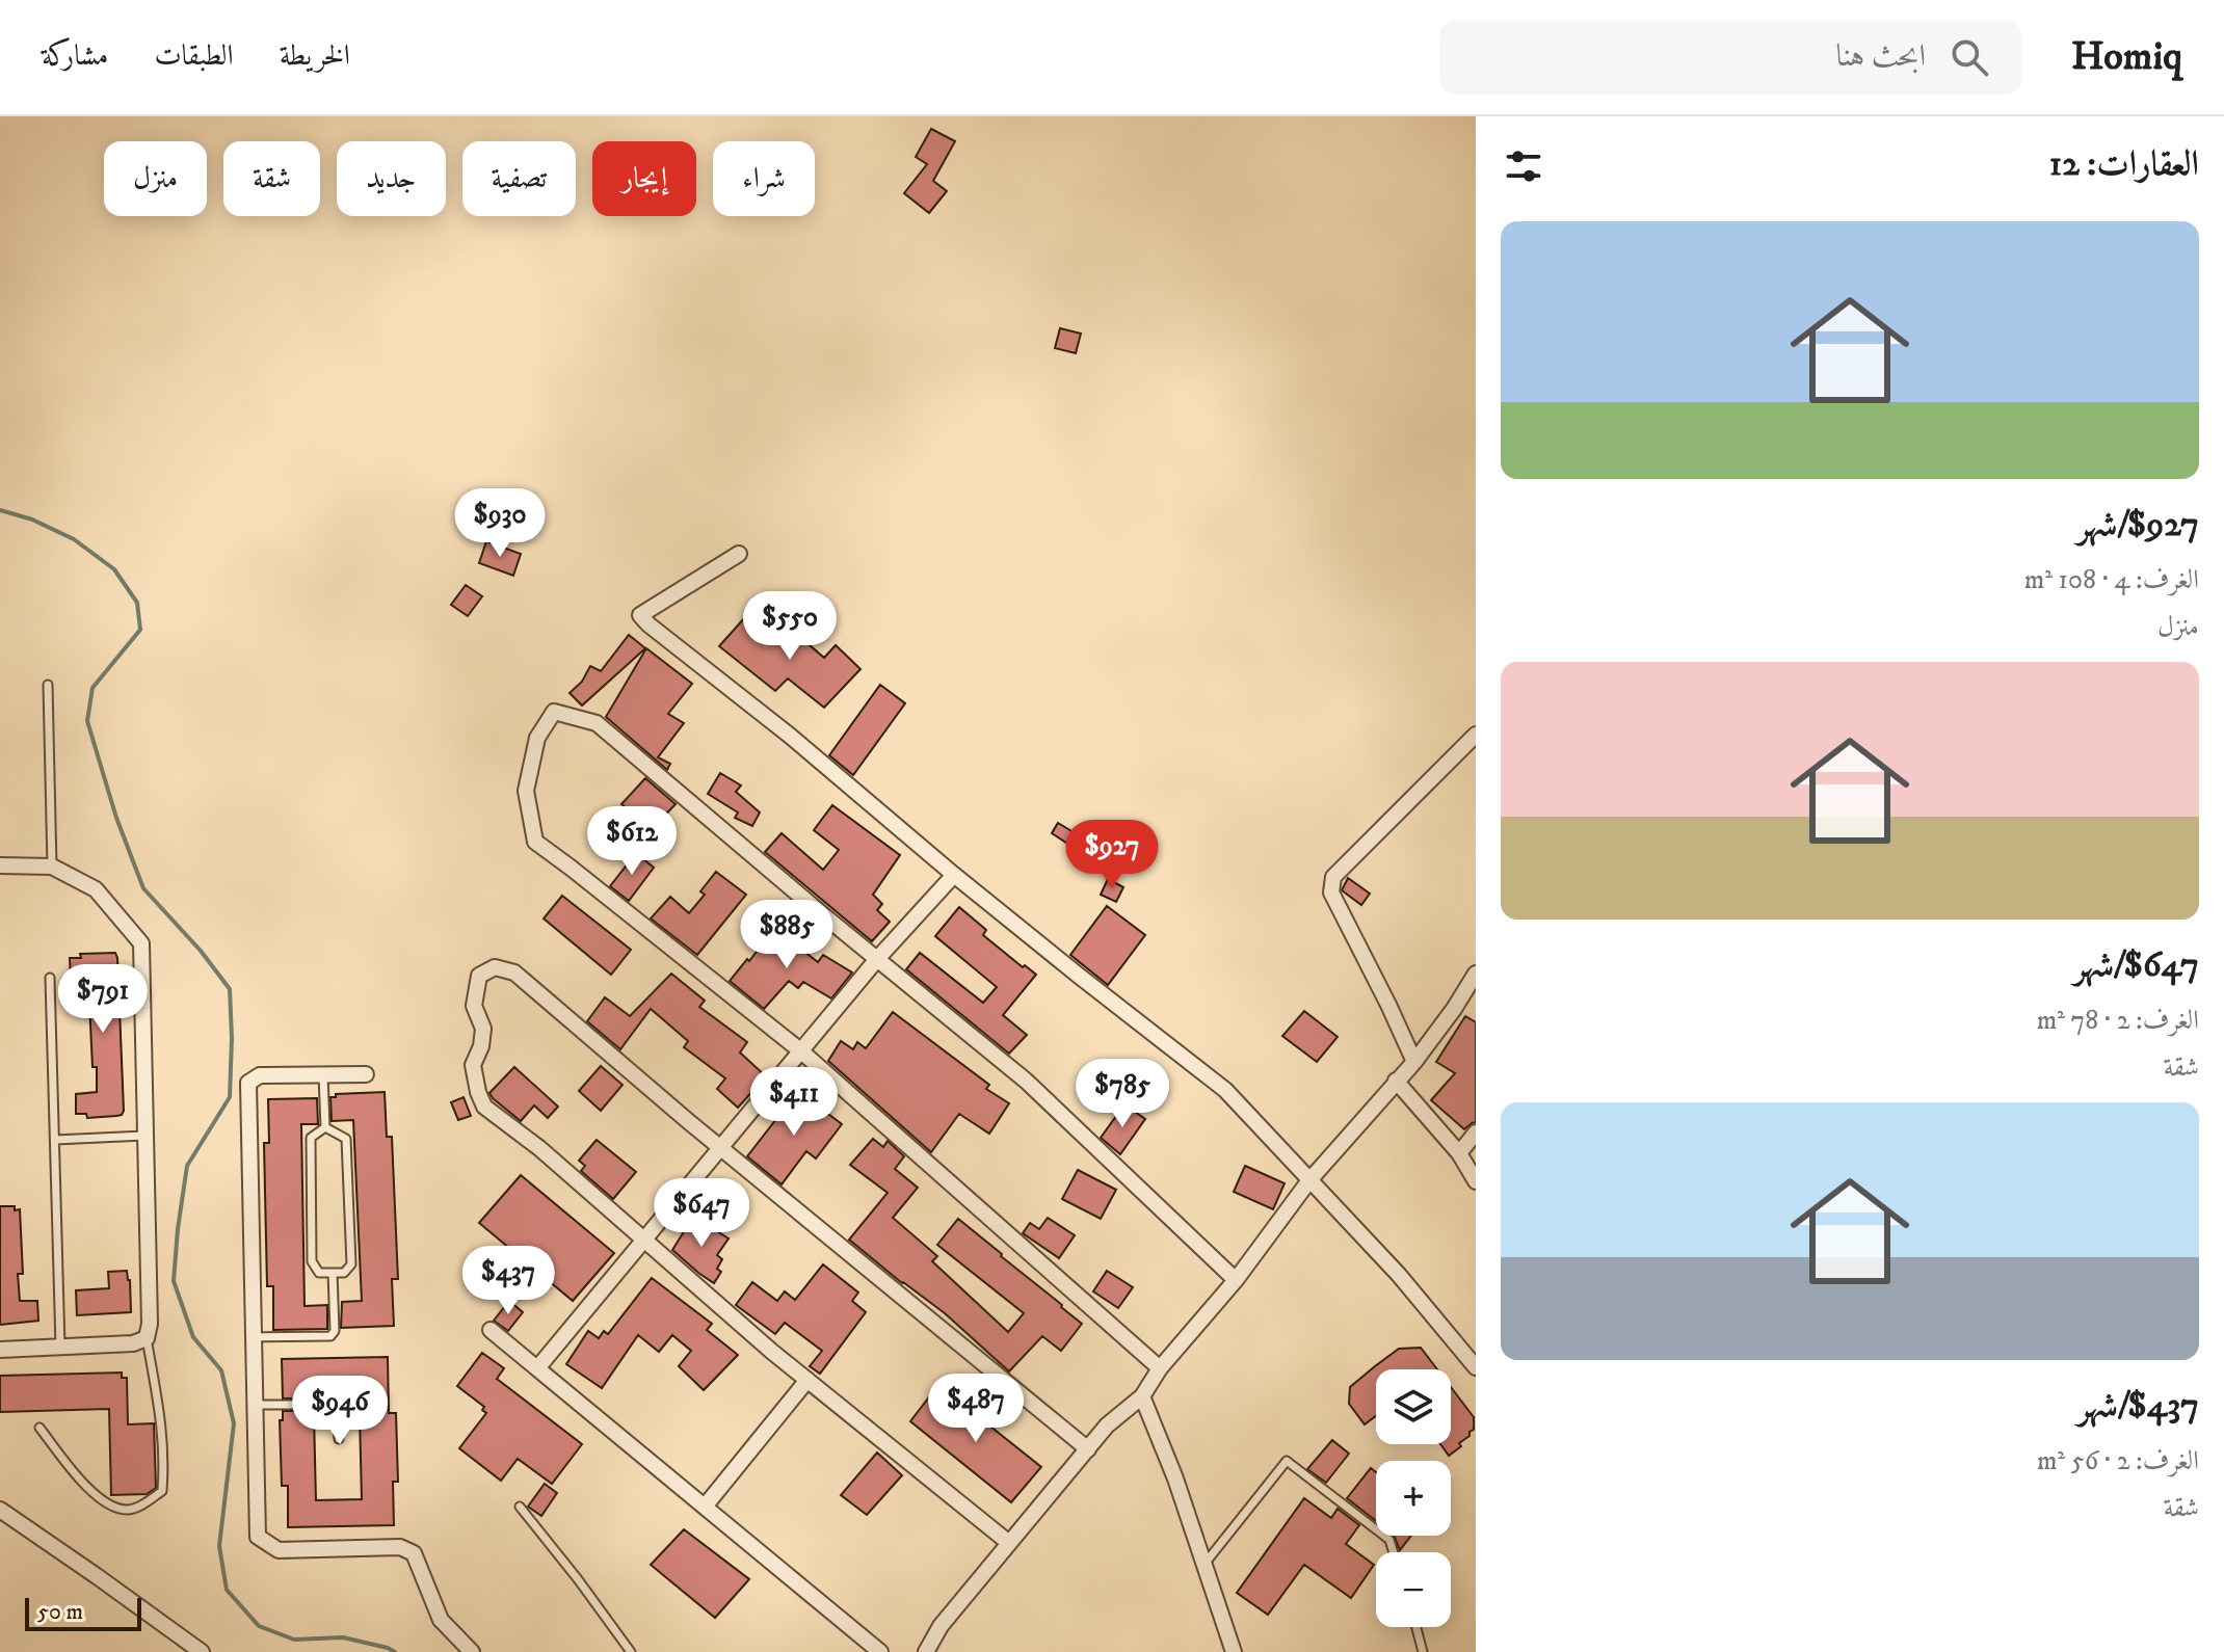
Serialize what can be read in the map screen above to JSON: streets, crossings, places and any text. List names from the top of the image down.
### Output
{
  "scale_bar": "50 m",
  "page": {
    "header": "Homiq",
    "search": "ابحث هنا",
    "nav": ["الخريطة", "الطبقات", "مشاركة"],
    "heading": "العقارات: 12",
    "chip": [
      "شراء",
      "إيجار",
      "تصفية",
      "جديد",
      "شقة",
      "منزل"
    ],
    "list": [
      {
        "name": "$927/شهر",
        "note": "الغرف: 4 · 108 m² · منزل"
      },
      {
        "name": "$647/شهر",
        "note": "الغرف: 2 · 78 m² · شقة"
      },
      {
        "name": "$437/شهر",
        "note": "الغرف: 2 · 56 m² · شقة"
      }
    ],
    "price": [
      "$930",
      "$550",
      "$612",
      "$927",
      "$885",
      "$791",
      "$785",
      "$411",
      "$647",
      "$437",
      "$487",
      "$946"
    ],
    "map_buttons": ["+", "−"],
    "scale": "50 m"
  }
}
